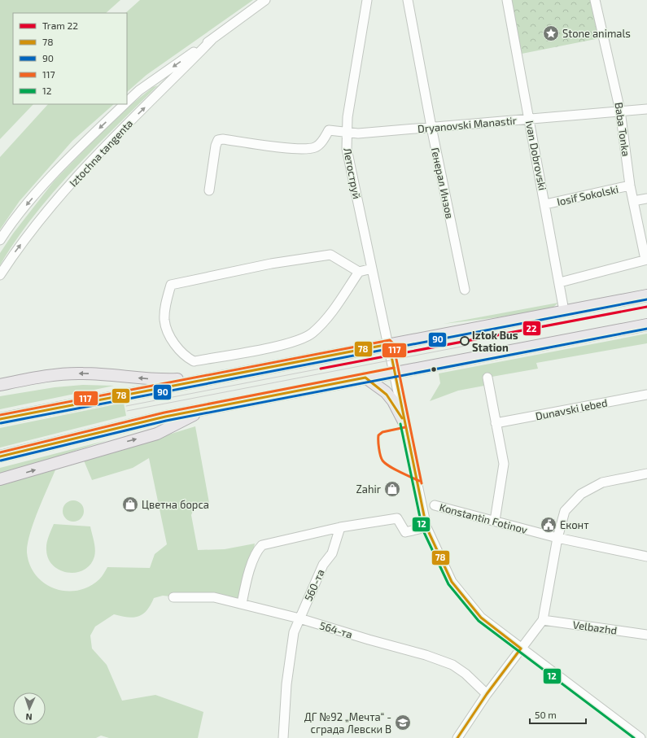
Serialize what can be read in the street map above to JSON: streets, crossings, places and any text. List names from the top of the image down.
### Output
{
  "streets": {
    "street": [
      "Dryanovski Manastir",
      "Baba Tonka",
      "Iztochna tangenta",
      "Ivan Dobrovski",
      "Летоструй",
      "Генерал Инзов",
      "Iosif Sokolski",
      "Dunavski lebed",
      "Konstantin Fotinov",
      "560-та",
      "Velbazhd",
      "564-та"
    ]
  },
  "crossings": [
    ["Dryanovski Manastir", "Baba Tonka"],
    ["Dryanovski Manastir", "Ivan Dobrovski"],
    ["Dryanovski Manastir", "Летоструй"],
    ["Dryanovski Manastir", "Генерал Инзов"],
    ["Baba Tonka", "Iosif Sokolski"],
    ["Ivan Dobrovski", "Iosif Sokolski"],
    ["560-та", "564-та"]
  ],
  "places": {
    "place": ["Stone animals"],
    "other": ["Iztok Bus Station"],
    "shop": ["Zahir", "Цветна борса"],
    "public building": ["Еконт"],
    "school or university": ["ДГ №92 „Мечта“ - сграда Левски В"]
  },
  "lines": [
    "transit line 90",
    "tram line 22",
    "transit line 117",
    "transit line 78",
    "transit line 12"
  ],
  "legend": [
    "Tram 22",
    "78",
    "90",
    "117",
    "12"
  ],
  "scale_bar": "50 m",
  "north": "bottom"
}
